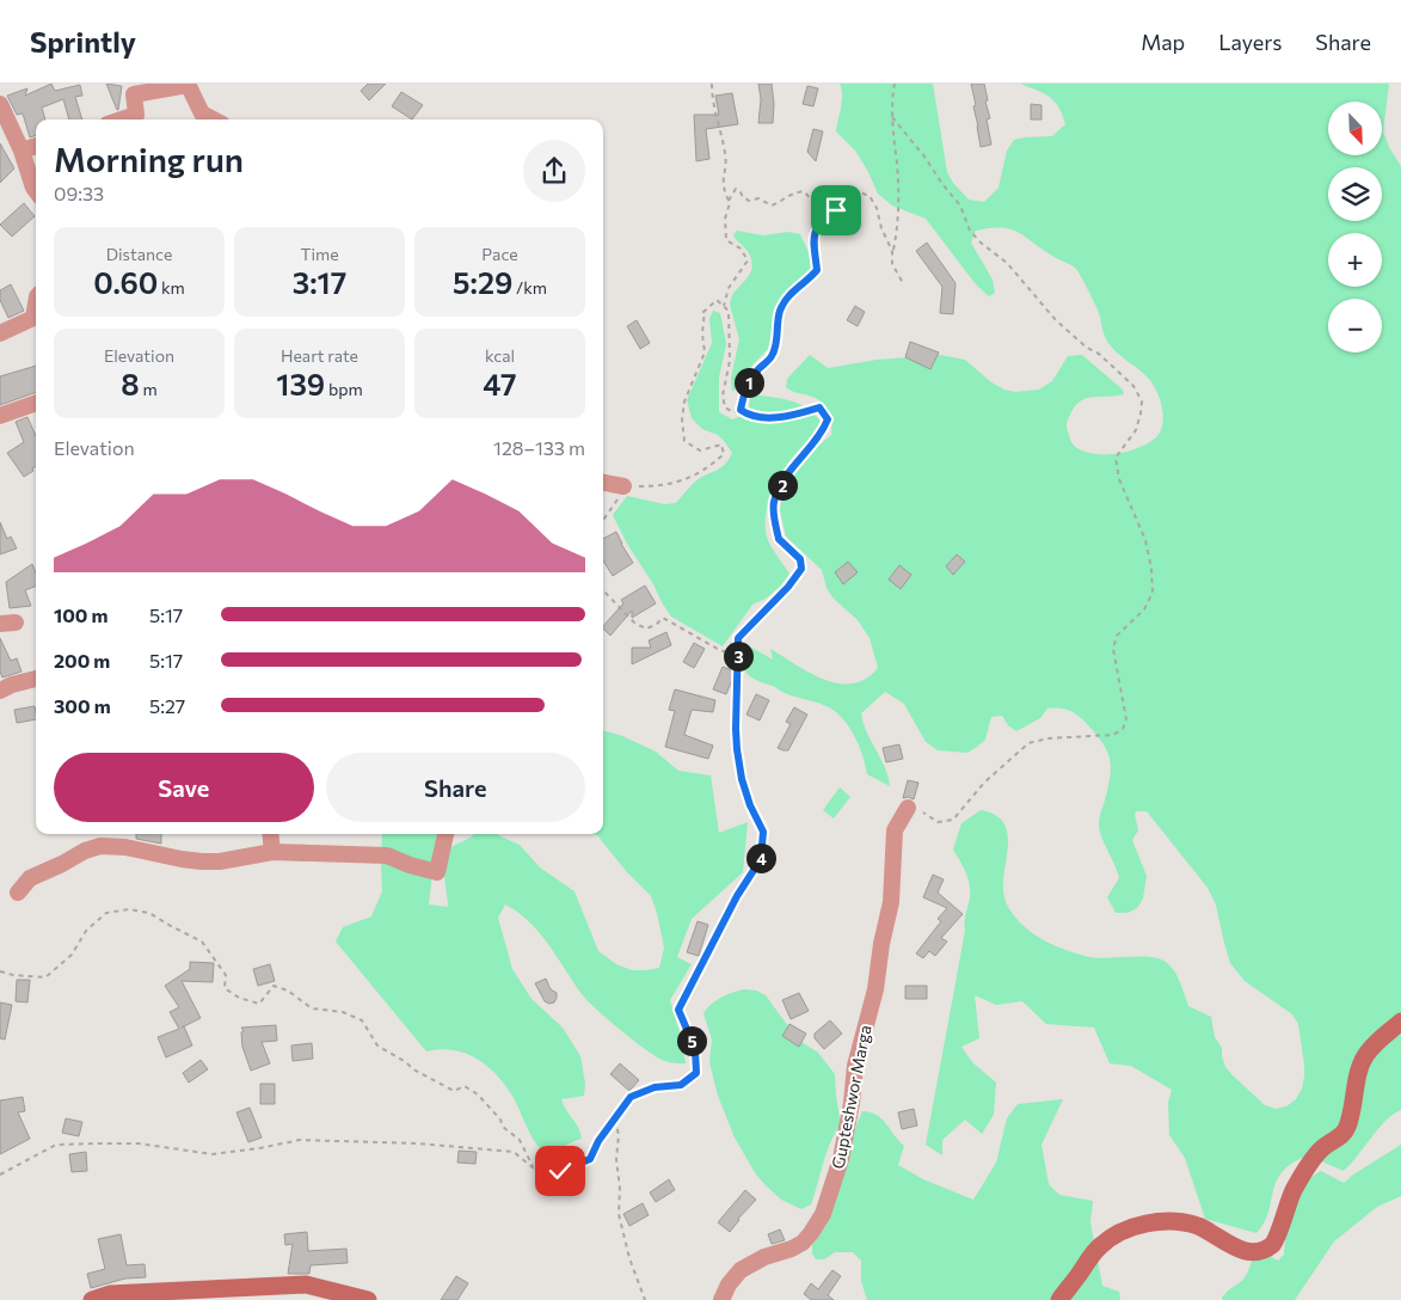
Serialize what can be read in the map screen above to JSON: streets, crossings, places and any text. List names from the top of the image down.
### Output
{
  "streets": {
    "street": ["Gupteshwor Marga"]
  },
  "north": "bottom right",
  "page": {
    "header": "Sprintly",
    "nav": ["Map", "Layers", "Share"],
    "map_buttons": ["+", "−"],
    "heading": ["Morning run", "09:33"],
    "stats": [
      ["Distance", "0.60 km"],
      ["Time", "3:17"],
      ["Pace", "5:29 /km"],
      ["Elevation", "8 m"],
      ["Heart rate", "139 bpm"],
      ["kcal", "47"]
    ],
    "pins": [
      "1",
      "2",
      "3",
      "4",
      "5"
    ],
    "chart": ["Elevation", "128–133 m"],
    "list": [
      {
        "name": "100 m",
        "note": "5:17"
      },
      {
        "name": "200 m",
        "note": "5:17"
      },
      {
        "name": "300 m",
        "note": "5:27"
      }
    ],
    "buttons": ["Save", "Share"]
  }
}
